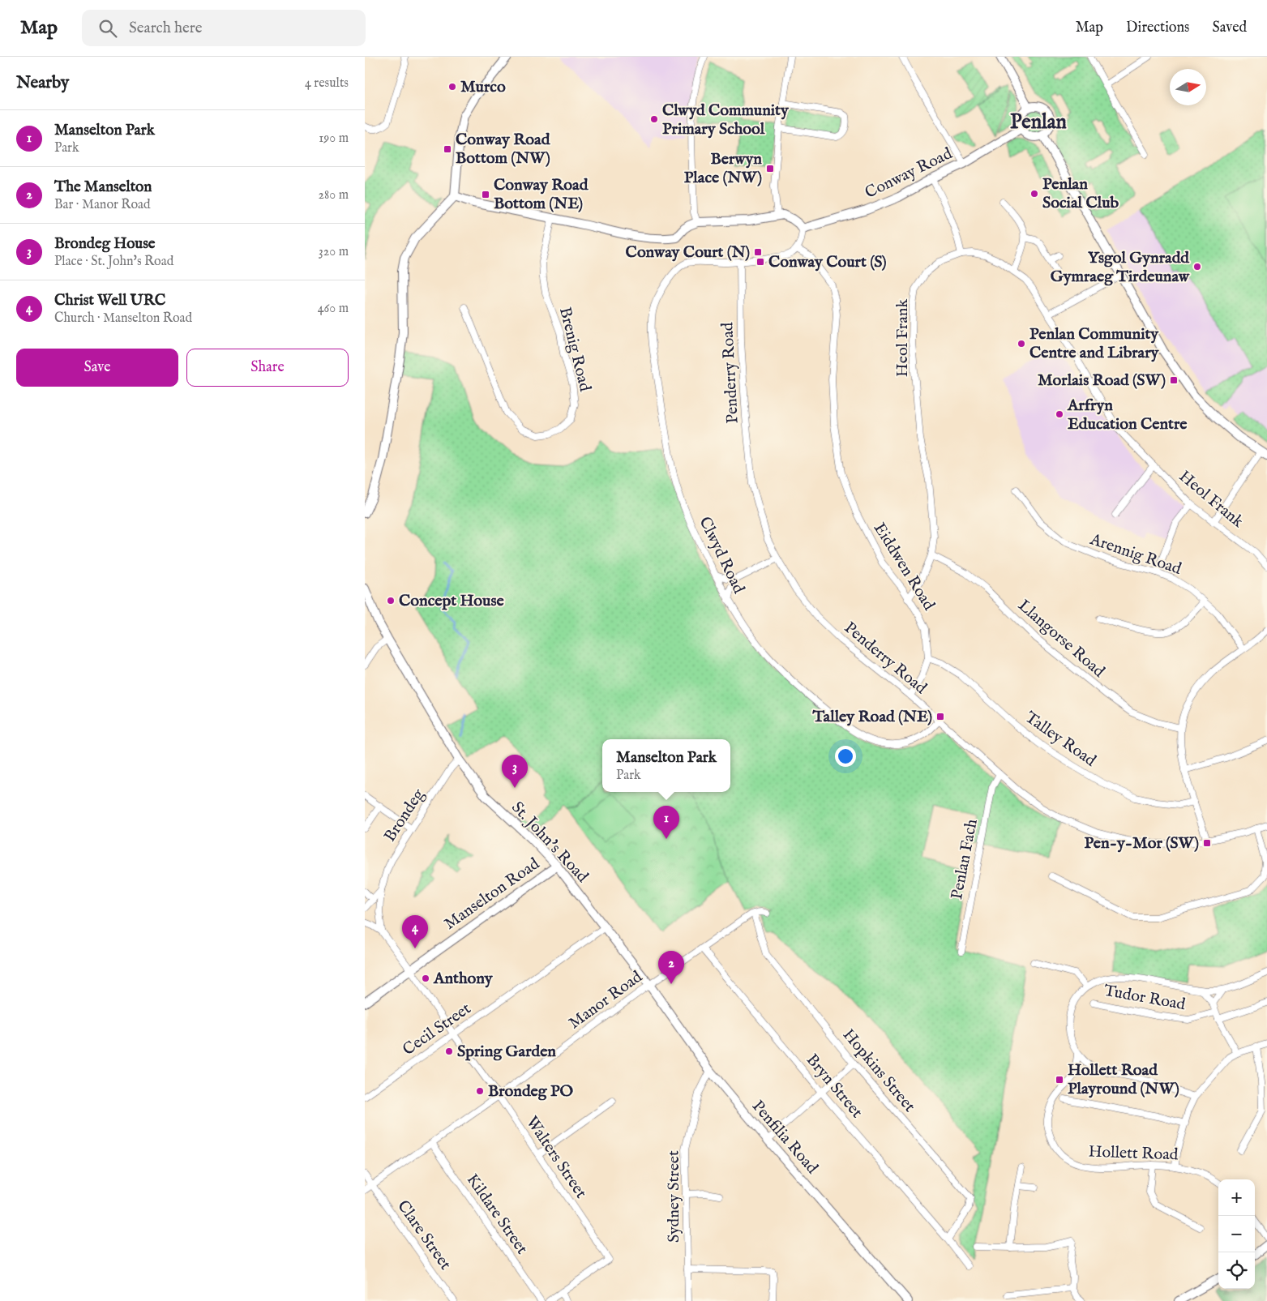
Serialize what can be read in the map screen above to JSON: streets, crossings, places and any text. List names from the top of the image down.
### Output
{
  "streets": {
    "street": [
      "Conway Road",
      "Heol Frank",
      "Brenig Road",
      "Penderry Road",
      "Arennig Road",
      "Clwyd Road",
      "Eiddwen Road",
      "Llangorse Road",
      "Talley Road",
      "Brondeg",
      "St. John's Road",
      "Penlan Fach",
      "Manselton Road",
      "Tudor Road",
      "Manor Road",
      "Cecil Street",
      "Hopkins Street",
      "Bryn Street",
      "Penfilia Road",
      "Hollett Road",
      "Walters Street",
      "Sydney Street",
      "Kildare Street",
      "Clare Street"
    ]
  },
  "crossings": [
    ["Heol Frank", "Eiddwen Road"],
    ["Heol Frank", "Llangorse Road"],
    ["Penderry Road", "Clwyd Road"],
    ["Penderry Road", "Eiddwen Road"],
    ["Penderry Road", "Penlan Fach"],
    ["Eiddwen Road", "Talley Road"],
    ["Brondeg", "St. John's Road"],
    ["St. John's Road", "Manselton Road"],
    ["St. John's Road", "Manor Road"],
    ["St. John's Road", "Cecil Street"],
    ["St. John's Road", "Penfilia Road"],
    ["Manselton Road", "Walters Street"],
    ["Tudor Road", "Hollett Road"],
    ["Manor Road", "Hopkins Street"],
    ["Manor Road", "Bryn Street"],
    ["Manor Road", "Penfilia Road"],
    ["Manor Road", "Walters Street"],
    ["Manor Road", "Kildare Street"],
    ["Manor Road", "Clare Street"],
    ["Cecil Street", "Walters Street"],
    ["Hopkins Street", "Bryn Street"],
    ["Penfilia Road", "Sydney Street"]
  ],
  "districts": ["Penlan"],
  "places": {
    "other": [
      "Murco",
      "Clwyd Community Primary School",
      "Penlan Social Club",
      "Ysgol Gynradd Gymraeg Tirdeunaw",
      "Penlan Community Centre and Library",
      "Arfryn Education Centre",
      "Concept House",
      "Anthony",
      "Spring Garden",
      "Brondeg PO"
    ],
    "transit": [
      "Conway Road Bottom (NW)",
      "Berwyn Place (NW)",
      "Conway Road Bottom (NE)",
      "Conway Court (N)",
      "Conway Court (S)",
      "Morlais Road (SW)",
      "Talley Road (NE)",
      "Pen-y-Mor (SW)",
      "Hollett Road Playround (NW)"
    ]
  },
  "north": "right",
  "page": {
    "header": "Map",
    "search": "Search here",
    "nav": ["Map", "Directions", "Saved"],
    "heading": ["Nearby", "4 results"],
    "list": [
      {
        "mark": "1",
        "name": "Manselton Park",
        "note": "Park",
        "value": "190 m"
      },
      {
        "mark": "2",
        "name": "The Manselton",
        "note": "Bar · Manor Road",
        "value": "280 m"
      },
      {
        "mark": "3",
        "name": "Brondeg House",
        "note": "Place · St. John's Road",
        "value": "320 m"
      },
      {
        "mark": "4",
        "name": "Christ Well URC",
        "note": "Church · Manselton Road",
        "value": "460 m"
      }
    ],
    "buttons": ["Save", "Share"],
    "popup": ["Manselton Park", "Park"],
    "pins": [
      "3",
      "1",
      "4",
      "2"
    ],
    "map_buttons": ["+", "−"]
  }
}
